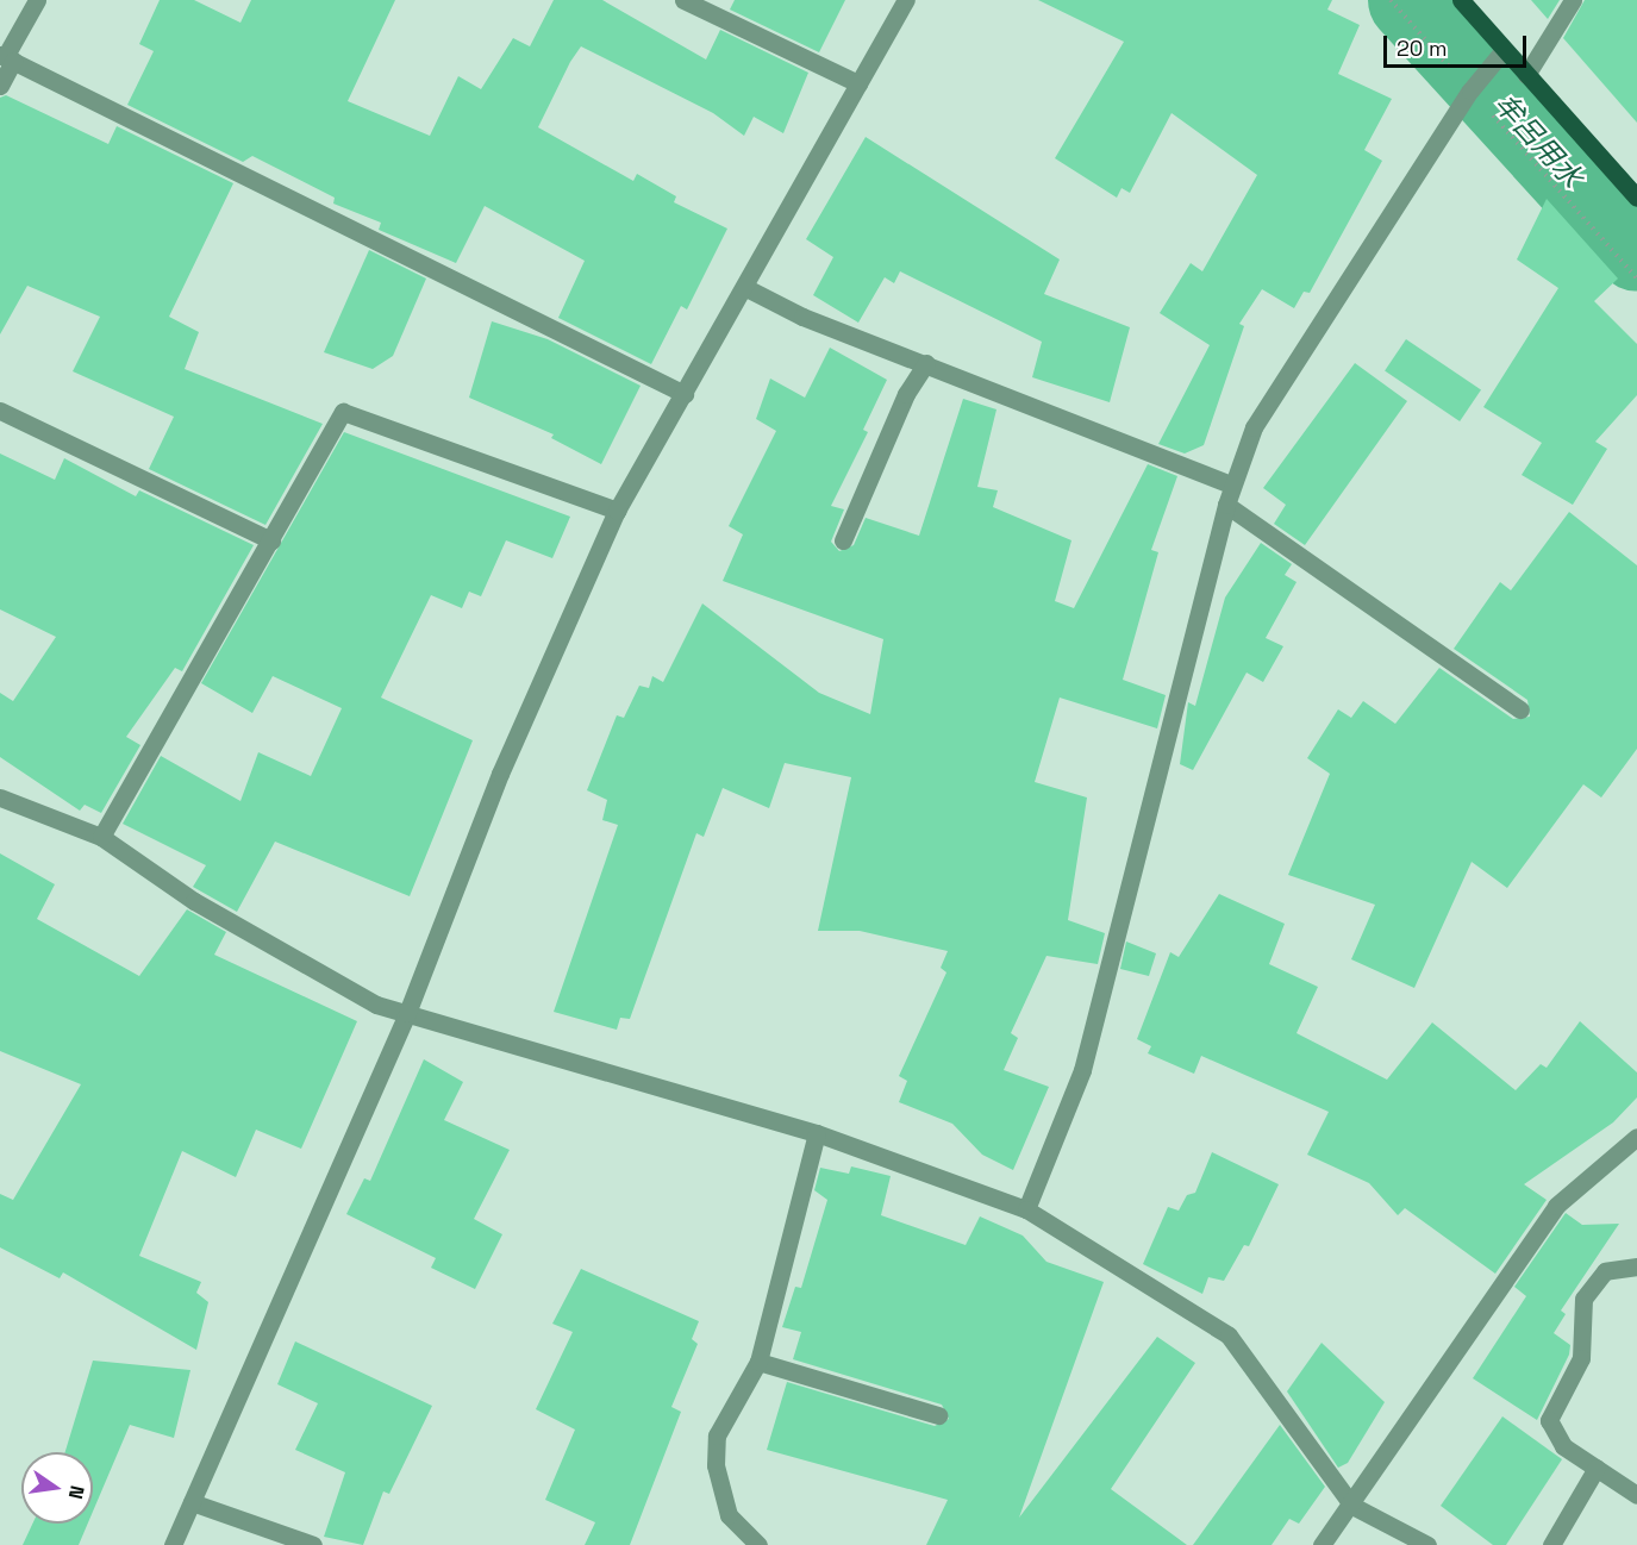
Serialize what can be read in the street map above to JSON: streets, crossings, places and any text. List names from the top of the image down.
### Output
{
  "water": ["牟呂用水"],
  "scale_bar": "20 m",
  "north": "right"
}
